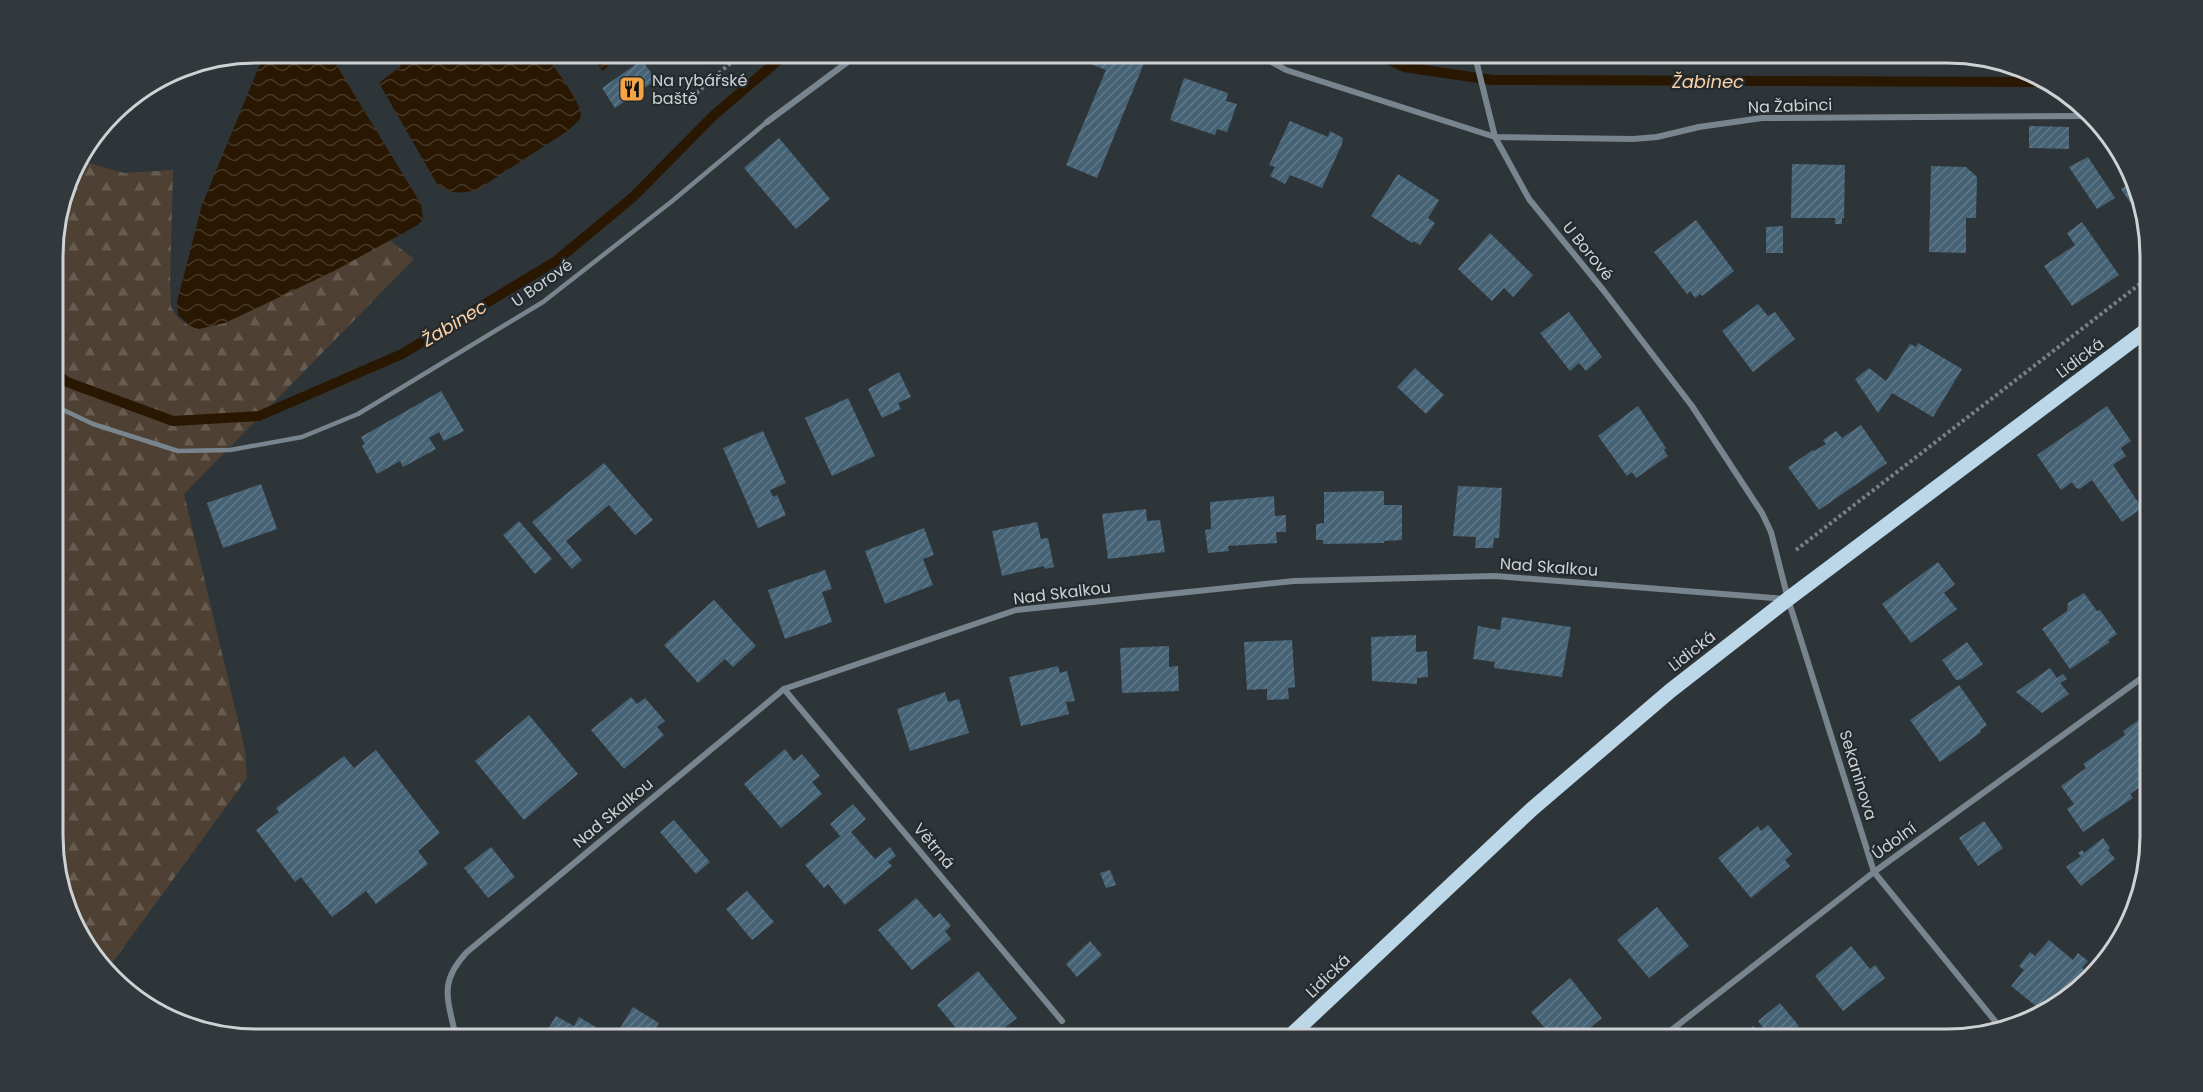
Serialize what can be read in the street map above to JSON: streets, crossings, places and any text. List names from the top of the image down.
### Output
{
  "streets": {
    "main road": ["Lidická"],
    "street": [
      "Na Žabinci",
      "U Borové",
      "Nad Skalkou",
      "Sekaninova",
      "Údolní",
      "Větrná"
    ]
  },
  "crossings": [
    ["Na Žabinci", "U Borové"],
    ["U Borové", "Lidická"],
    ["U Borové", "Nad Skalkou"],
    ["U Borové", "Sekaninova"],
    ["Lidická", "Nad Skalkou"],
    ["Lidická", "Sekaninova"],
    ["Nad Skalkou", "Sekaninova"],
    ["Nad Skalkou", "Větrná"],
    ["Sekaninova", "Údolní"]
  ],
  "water": ["Žabinec"],
  "places": {
    "restaurant": ["Na rybářské baště"]
  }
}
